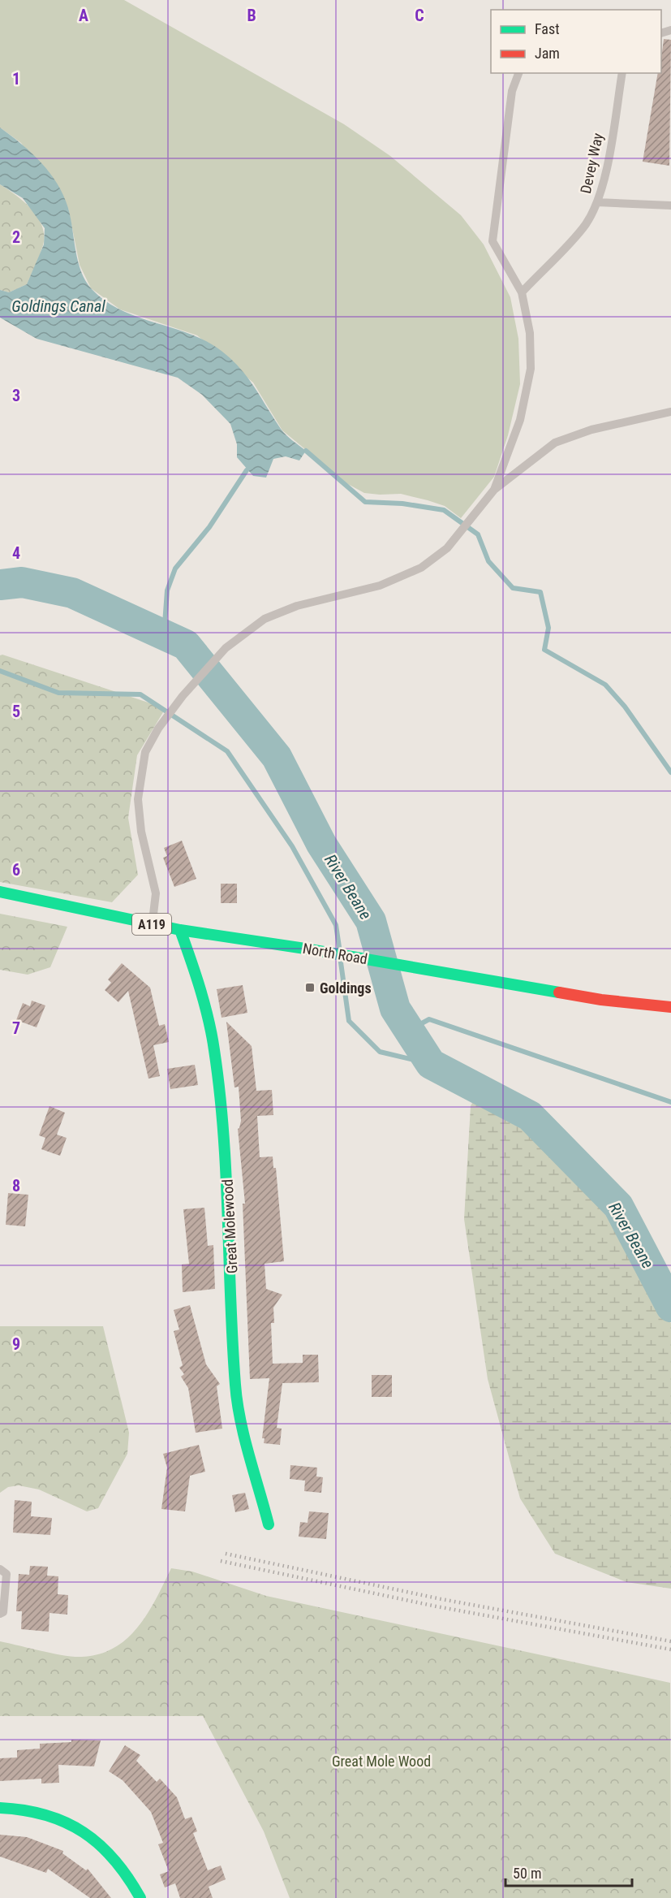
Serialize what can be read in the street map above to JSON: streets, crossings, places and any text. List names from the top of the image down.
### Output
{
  "streets": {
    "street": ["A119", "North Road", "Great Molewood"],
    "lane": ["Devey Way"]
  },
  "crossings": [
    ["North Road", "Great Molewood"]
  ],
  "water": ["Goldings Canal", "River Beane"],
  "parks": ["Great Mole Wood"],
  "places": {
    "transit": ["Goldings"]
  },
  "legend": ["Fast", "Jam"],
  "scale_bar": "50 m",
  "grid": {
    "columns": ["A", "B", "C"],
    "rows": [
      "1",
      "2",
      "3",
      "4",
      "5",
      "6",
      "7",
      "8",
      "9"
    ]
  }
}
